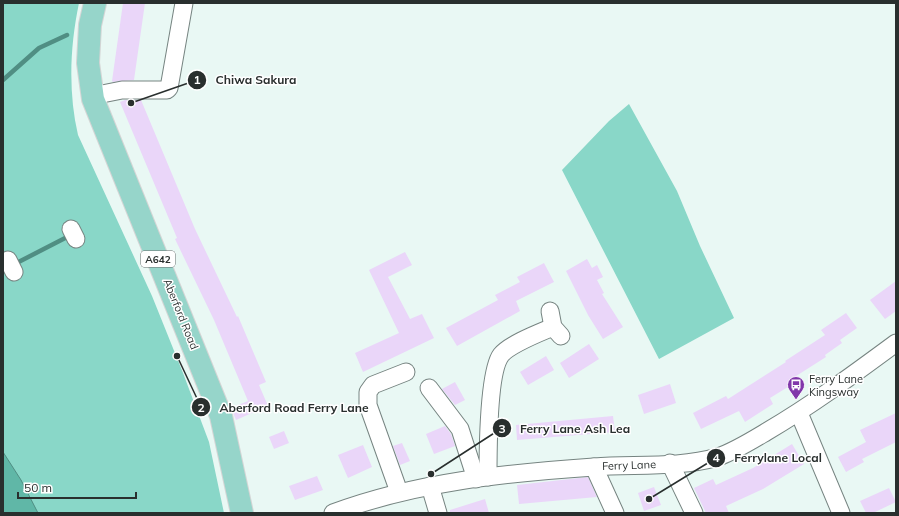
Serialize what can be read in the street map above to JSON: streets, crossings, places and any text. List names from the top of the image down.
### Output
{
  "streets": {
    "main road": ["A642", "Aberford Road"],
    "street": ["Ferry Lane"]
  },
  "places": {
    "other": [
      "Chiwa Sakura",
      "Aberford Road Ferry Lane",
      "Ferry Lane Ash Lea",
      "Ferrylane Local"
    ],
    "bus stop": ["Ferry Lane Kingsway"]
  },
  "scale_bar": "50 m"
}
